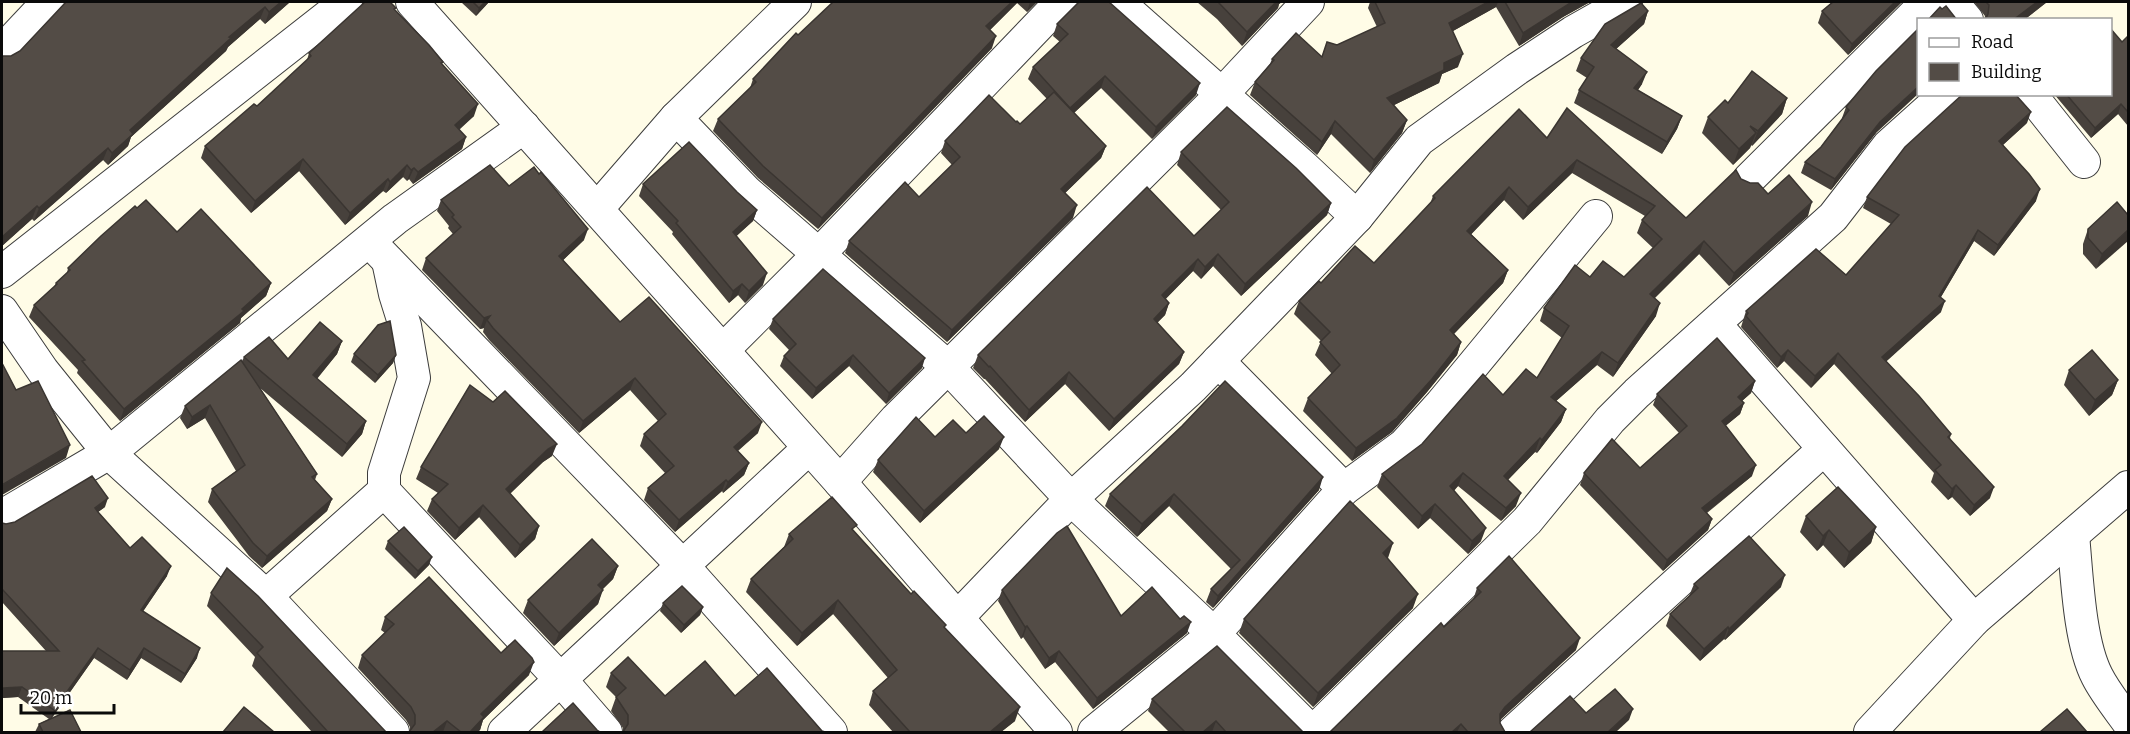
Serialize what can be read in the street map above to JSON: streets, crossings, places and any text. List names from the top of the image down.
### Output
{
  "legend": ["Road", "Building"],
  "scale_bar": "20 m"
}
